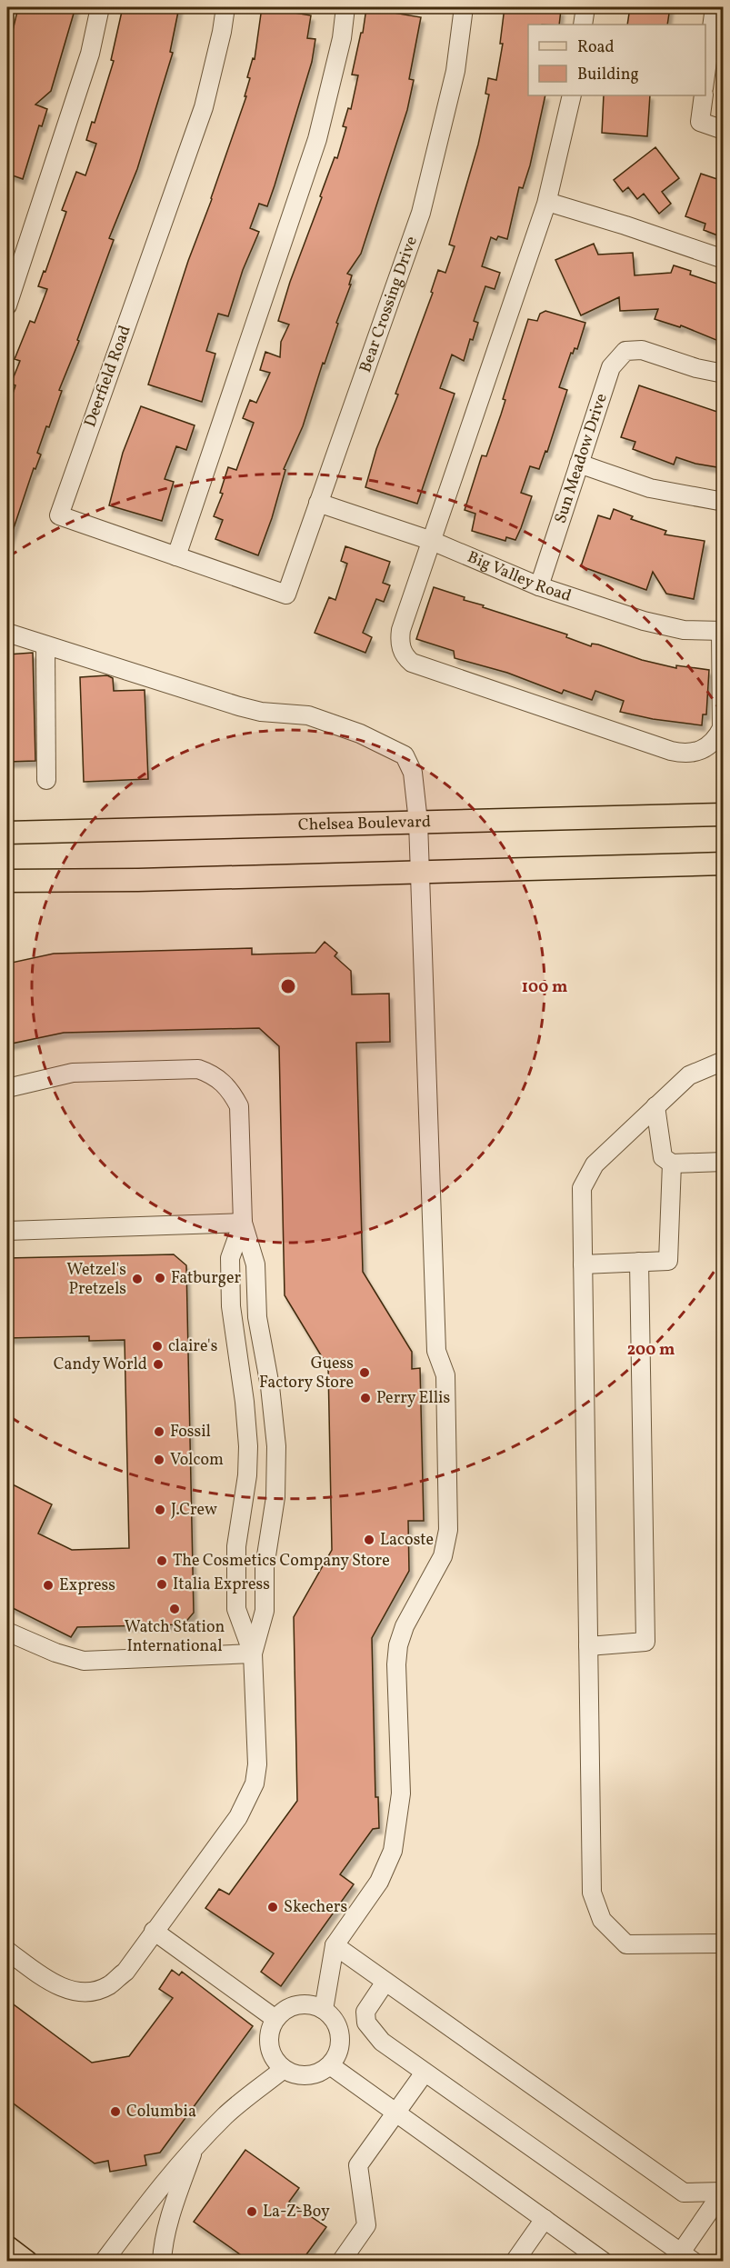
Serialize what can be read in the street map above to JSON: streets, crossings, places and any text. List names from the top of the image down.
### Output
{
  "streets": {
    "main road": ["Chelsea Boulevard"],
    "street": [
      "Bear Crossing Drive",
      "Deerfield Road",
      "Sun Meadow Drive",
      "Big Valley Road"
    ]
  },
  "crossings": [
    ["Bear Crossing Drive", "Deerfield Road"],
    ["Bear Crossing Drive", "Big Valley Road"],
    ["Sun Meadow Drive", "Big Valley Road"]
  ],
  "places": [
    "Fatburger",
    "Wetzel's Pretzels",
    "claire's",
    "Candy World",
    "Guess Factory Store",
    "Perry Ellis",
    "Fossil",
    "Volcom",
    "J.Crew",
    "Lacoste",
    "The Cosmetics Company Store",
    "Italia Express",
    "Express",
    "Watch Station International",
    "Skechers",
    "Columbia",
    "La-Z-Boy"
  ],
  "legend": ["Road", "Building"],
  "rings": ["100 m", "200 m"]
}
